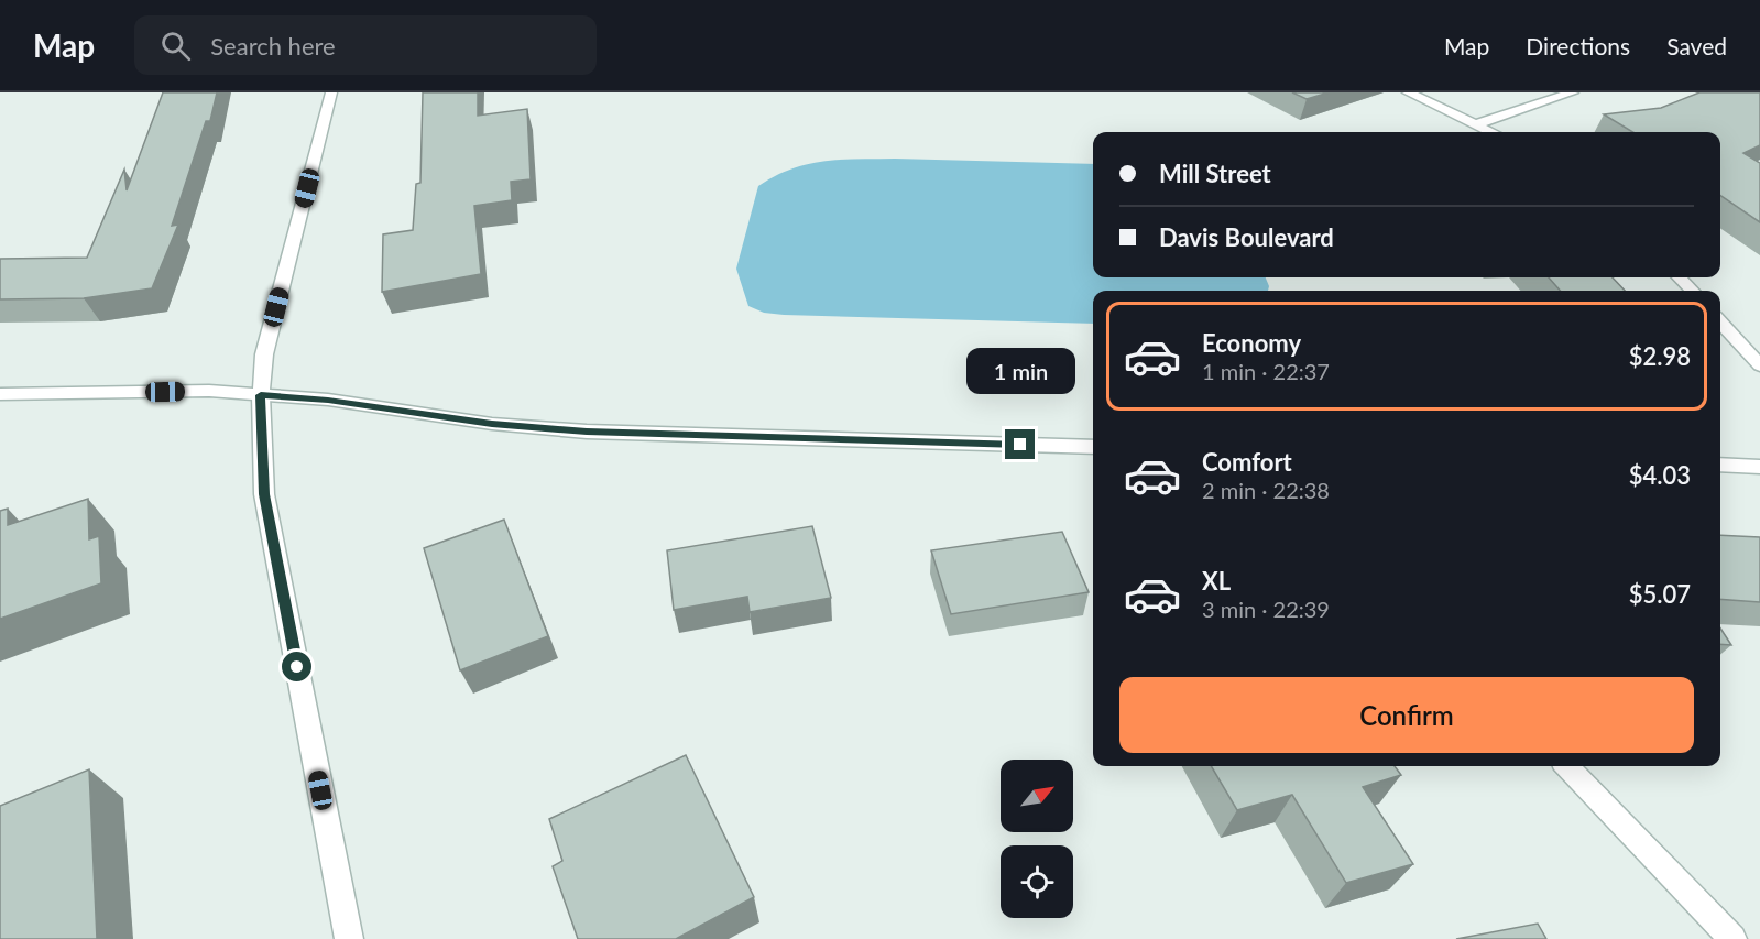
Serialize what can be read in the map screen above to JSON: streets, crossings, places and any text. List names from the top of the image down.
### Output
{
  "north": "top right",
  "page": {
    "header": "Map",
    "search": "Search here",
    "nav": ["Map", "Directions", "Saved"],
    "banner": ["Mill Street", "Davis Boulevard"],
    "list": [
      {
        "name": "Economy",
        "note": "1 min · 22:37",
        "value": "$2.98"
      },
      {
        "name": "Comfort",
        "note": "2 min · 22:38",
        "value": "$4.03"
      },
      {
        "name": "XL",
        "note": "3 min · 22:39",
        "value": "$5.07"
      }
    ],
    "bubble": "1 min",
    "buttons": "Confirm"
  }
}
